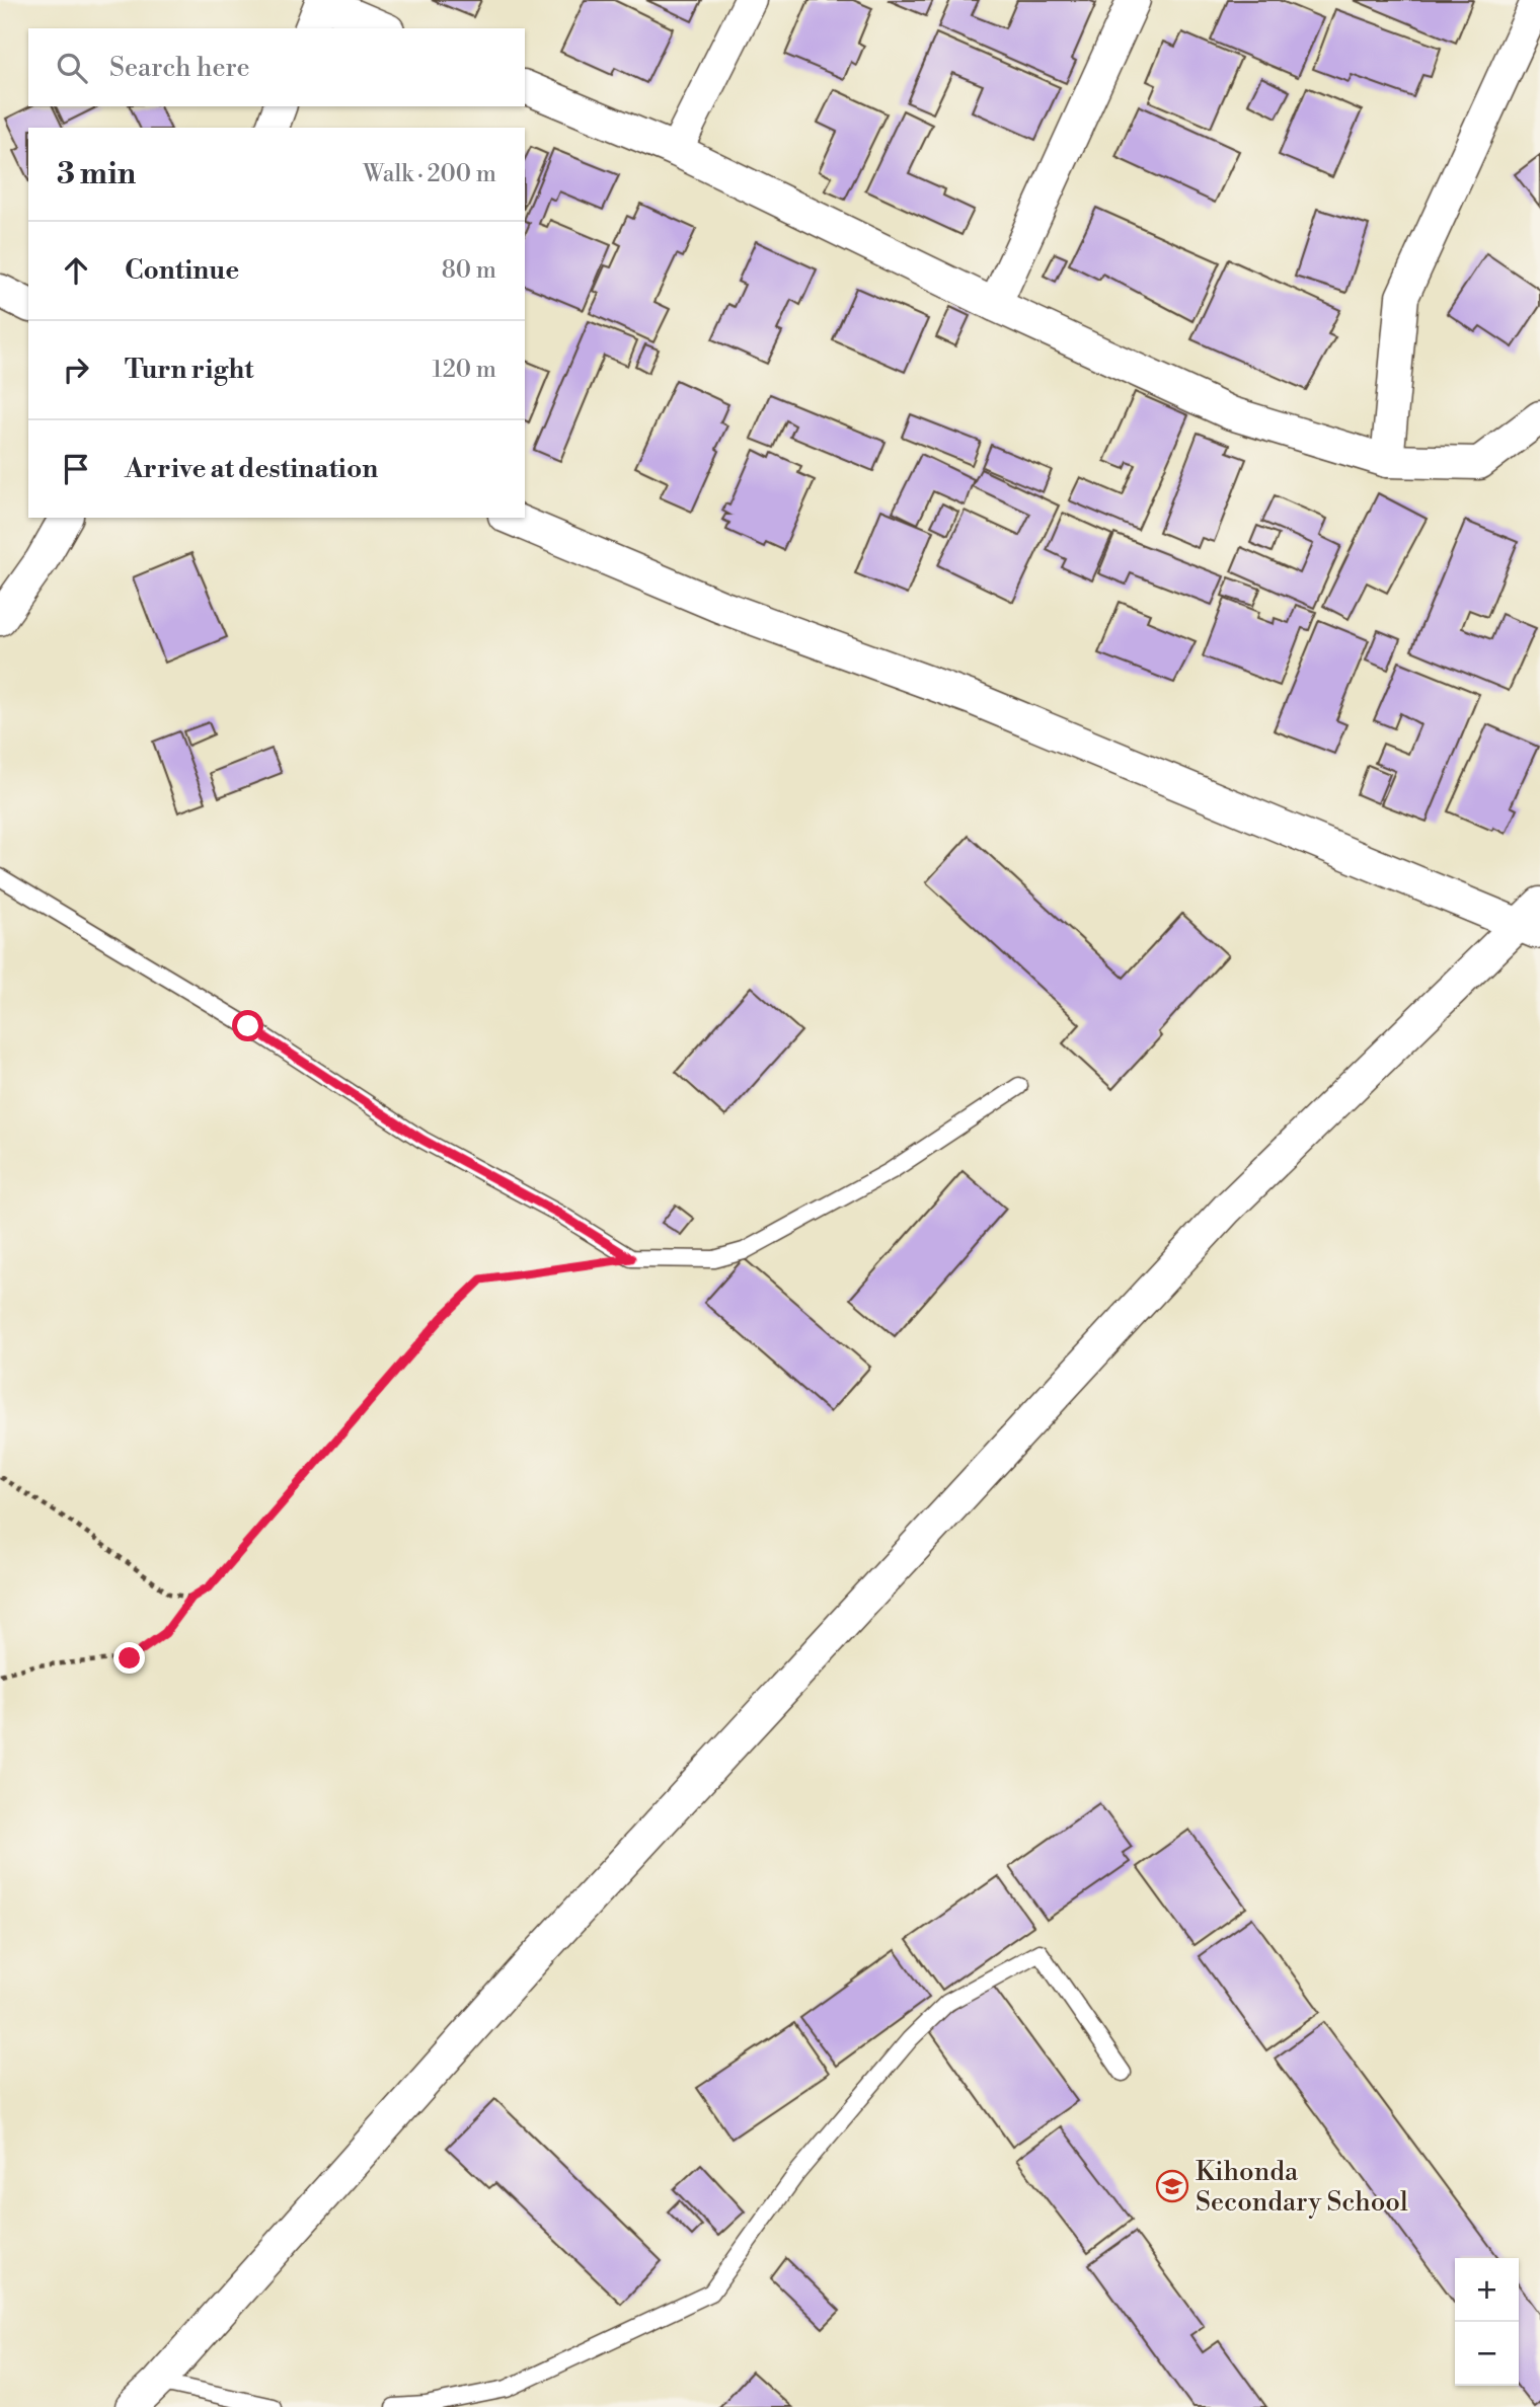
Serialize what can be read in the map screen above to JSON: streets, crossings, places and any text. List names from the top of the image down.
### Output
{
  "places": {
    "school or university": ["Kihonda Secondary School"]
  },
  "page": {
    "search": "Search here",
    "heading": ["3 min", "Walk · 200 m"],
    "list": [
      ["Continue", "80 m"],
      ["Turn right", "120 m"],
      "Arrive at destination"
    ],
    "map_buttons": ["+", "−"]
  }
}
